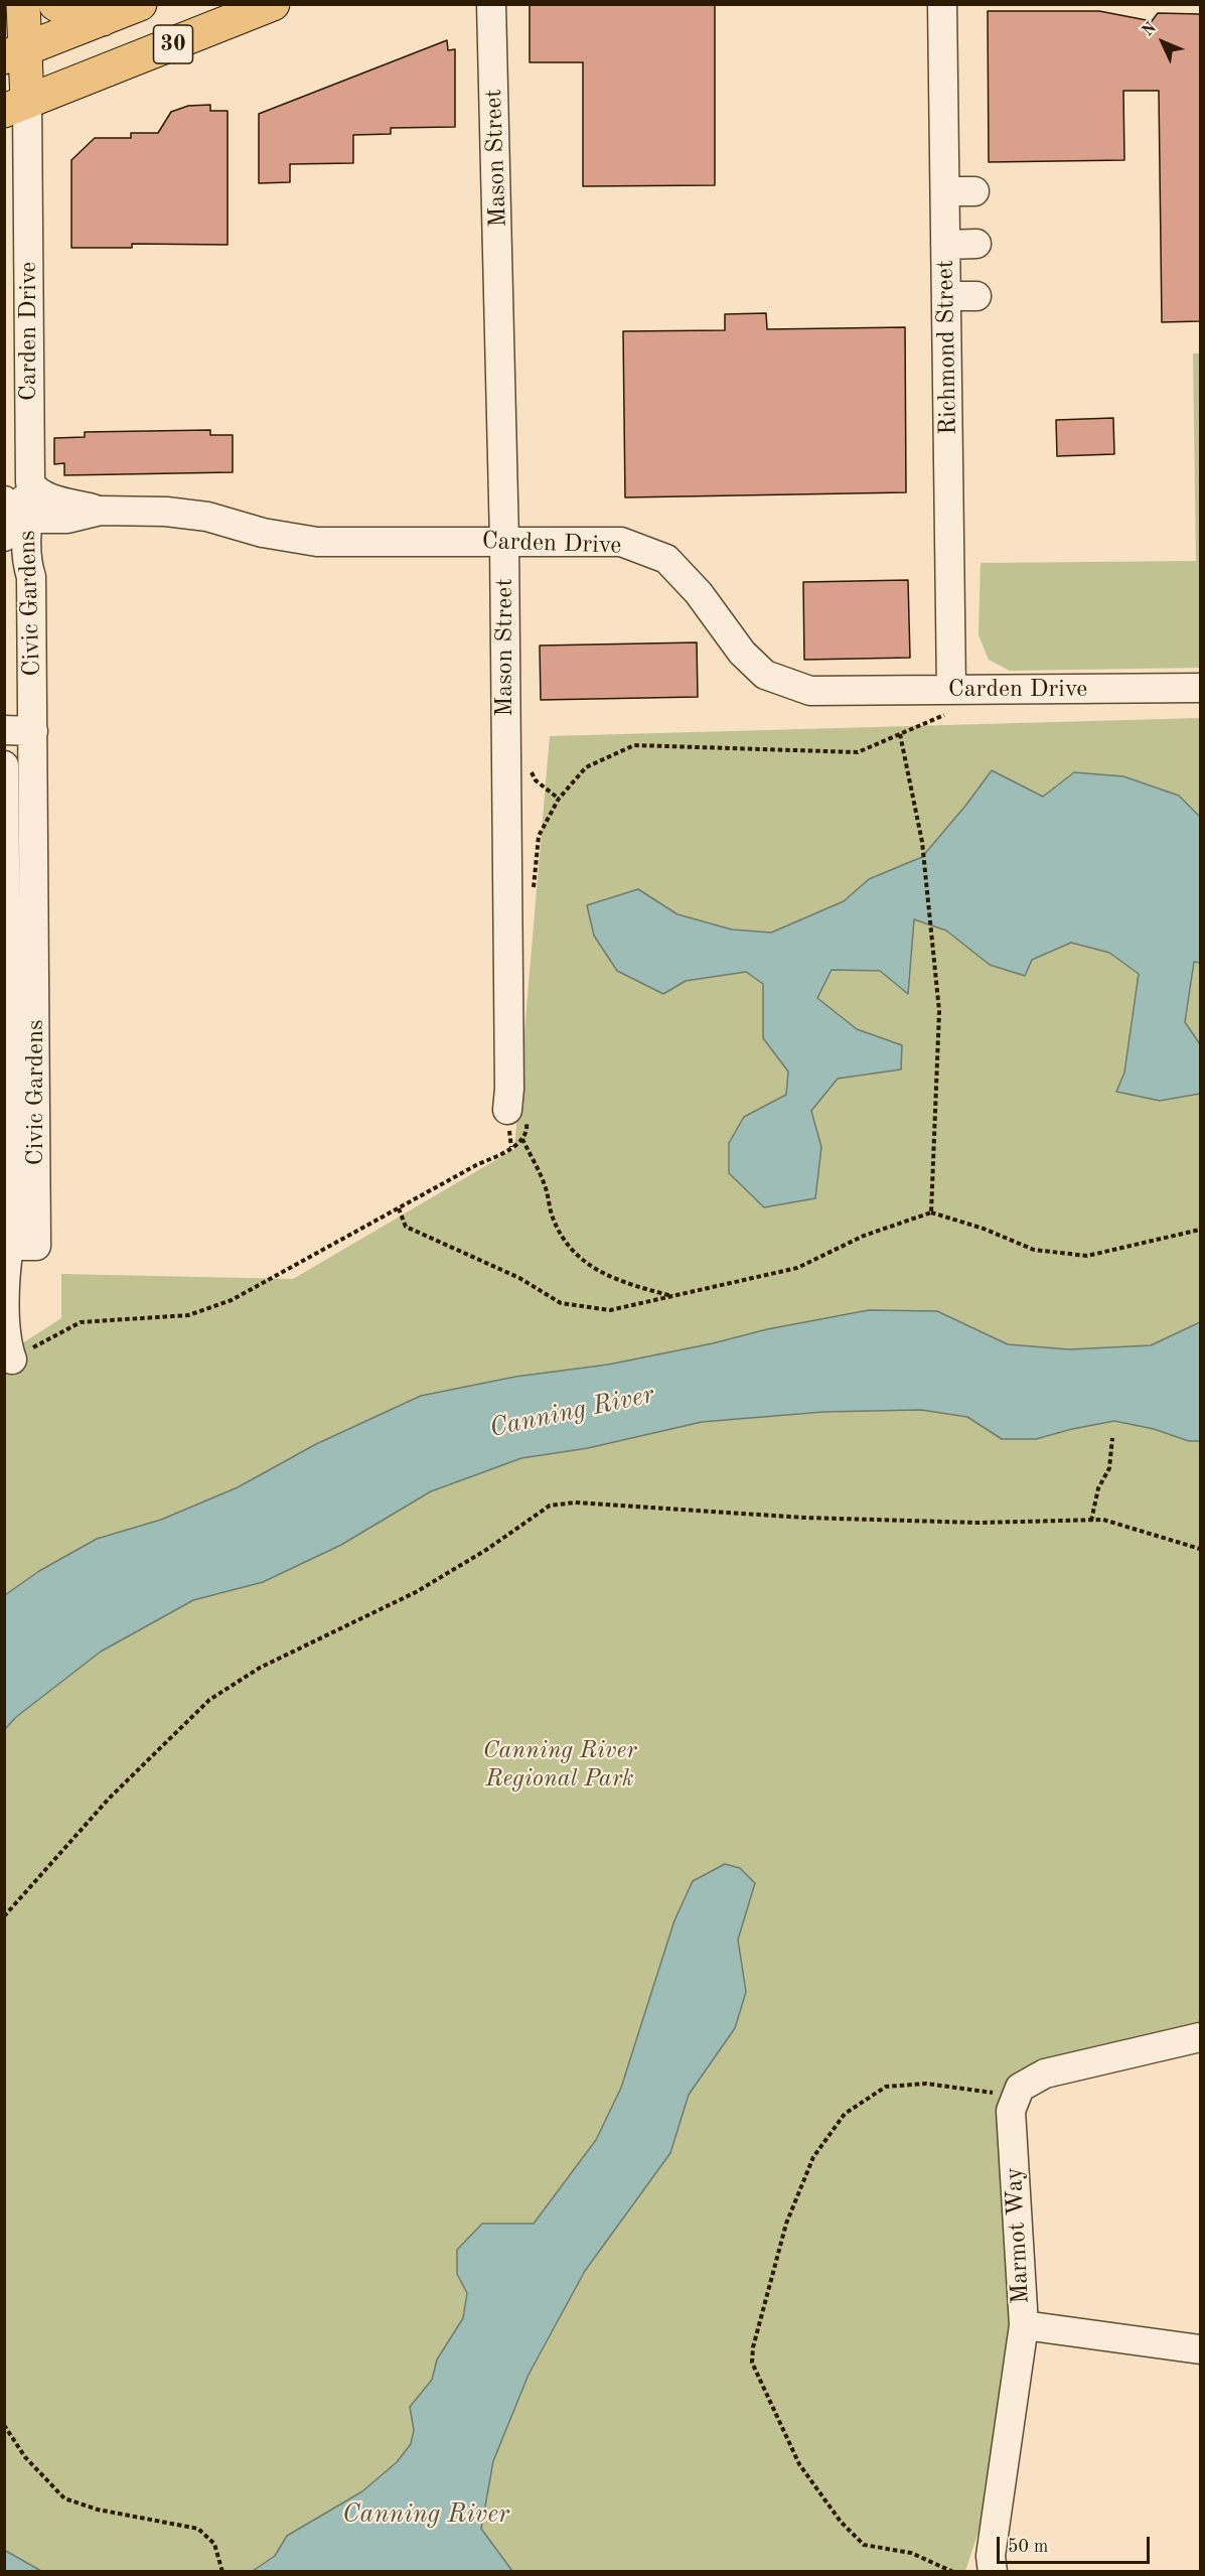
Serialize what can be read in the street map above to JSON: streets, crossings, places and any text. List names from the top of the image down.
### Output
{
  "streets": {
    "main road": ["30"],
    "street": [
      "Mason Street",
      "Carden Drive",
      "Richmond Street",
      "Civic Gardens",
      "Marmot Way"
    ]
  },
  "crossings": [
    ["30", "Carden Drive"],
    ["Mason Street", "Carden Drive"],
    ["Carden Drive", "Richmond Street"],
    ["Carden Drive", "Civic Gardens"]
  ],
  "water": ["Canning River"],
  "parks": ["Canning River Regional Park"],
  "scale_bar": "50 m",
  "north": "top left"
}
